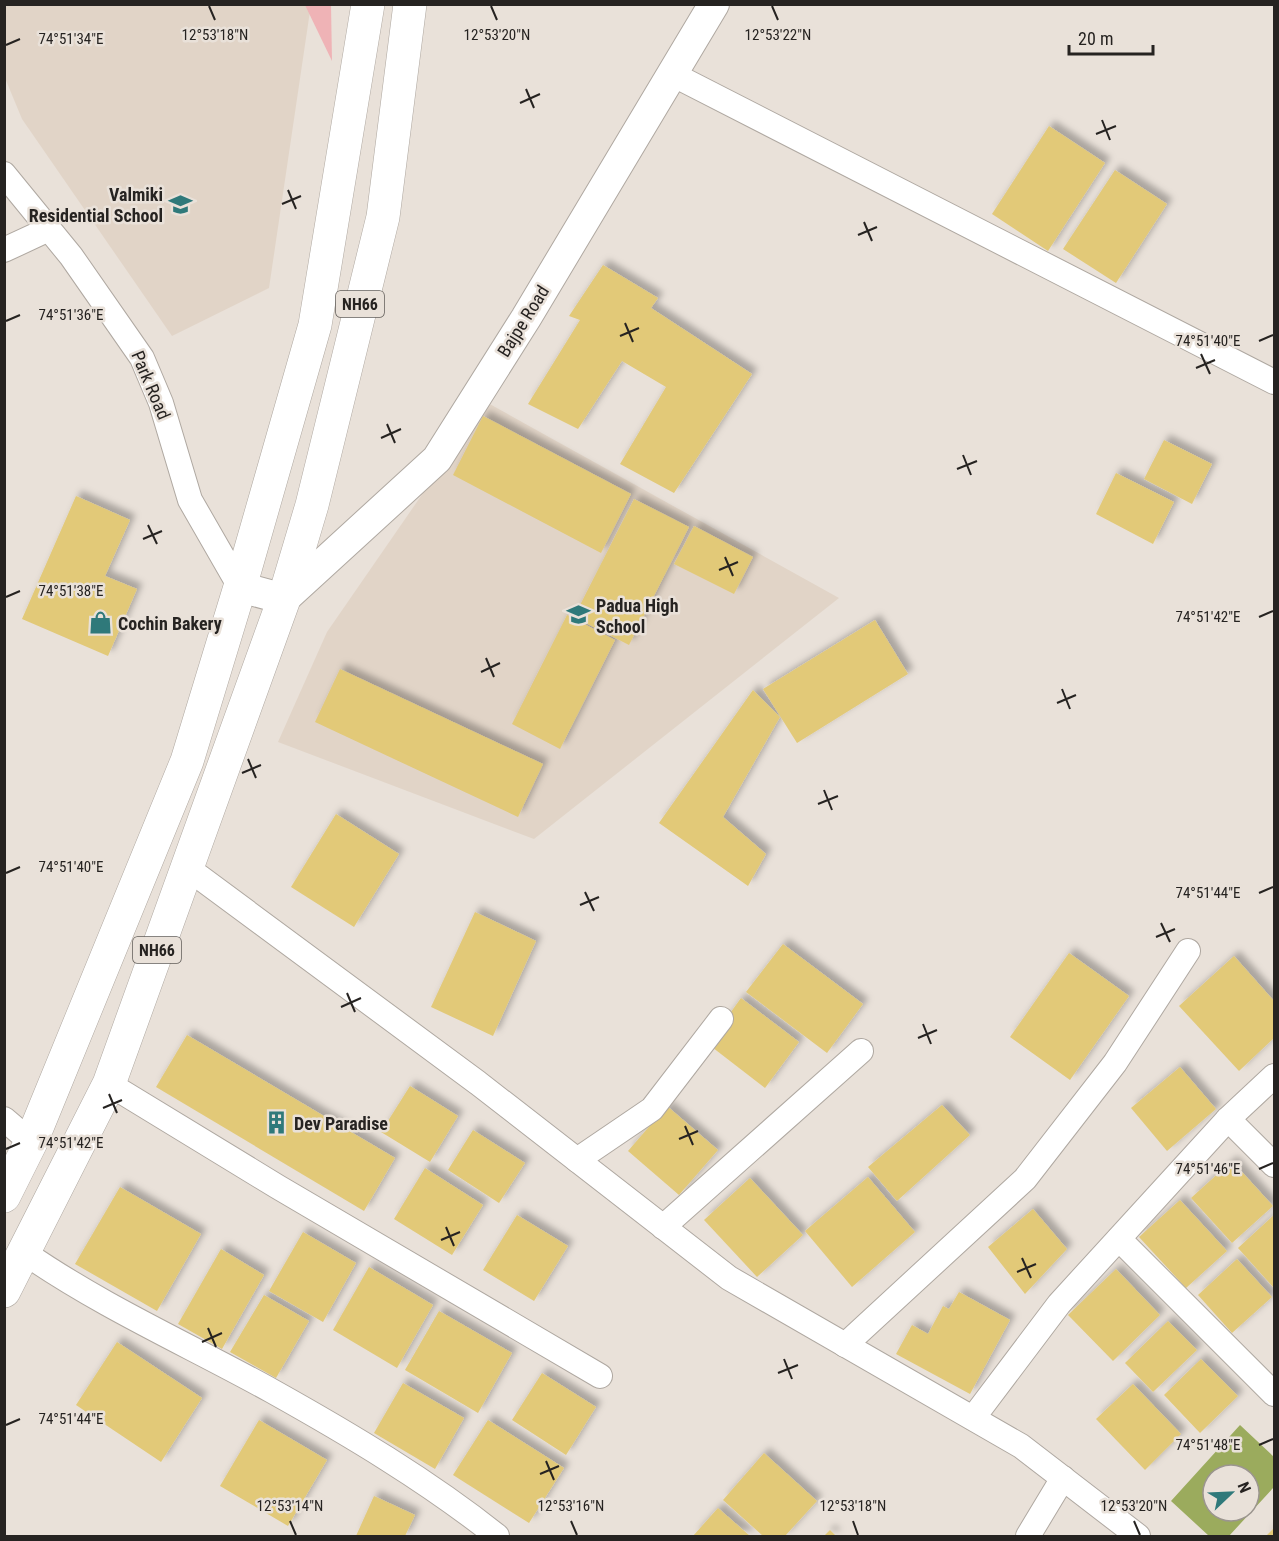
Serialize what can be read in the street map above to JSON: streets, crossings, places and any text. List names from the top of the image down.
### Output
{
  "streets": {
    "highway": ["NH66"],
    "street": ["Bajpe Road", "Park Road"]
  },
  "crossings": [
    ["NH66", "Bajpe Road"],
    ["NH66", "Park Road"]
  ],
  "places": {
    "school or university": ["Valmiki Residential School", "Padua High School"],
    "shop": ["Cochin Bakery"],
    "building": ["Dev Paradise"]
  },
  "scale_bar": "20 m",
  "north": "top right",
  "coordinates": [
    "12°53'18\"N",
    "12°53'20\"N",
    "12°53'22\"N",
    "74°51'34\"E",
    "74°51'36\"E",
    "74°51'40\"E",
    "74°51'38\"E",
    "74°51'42\"E",
    "74°51'44\"E",
    "74°51'46\"E",
    "74°51'48\"E",
    "12°53'14\"N",
    "12°53'16\"N"
  ]
}
